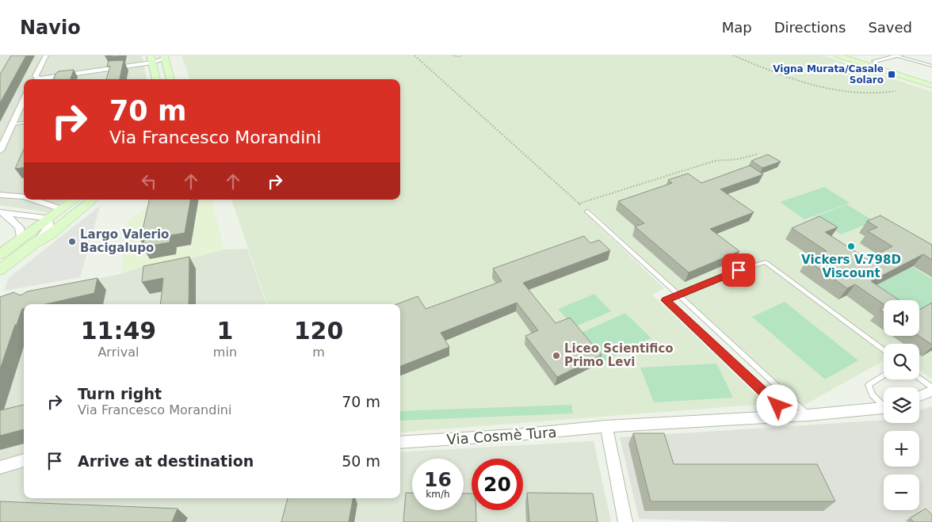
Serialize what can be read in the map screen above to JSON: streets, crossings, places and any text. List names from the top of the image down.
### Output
{
  "streets": {
    "street": ["Via Cosmè Tura"]
  },
  "places": {
    "transit": ["Vigna Murata/Casale Solaro"],
    "other": ["Largo Valerio Bacigalupo", "Vickers V.798D Viscount", "Liceo Scientifico Primo Levi"]
  },
  "page": {
    "header": "Navio",
    "nav": ["Map", "Directions", "Saved"],
    "turn": ["70 m", "Via Francesco Morandini"],
    "map_buttons": ["+", "−"],
    "eta": [
      "11:49",
      "Arrival",
      "1",
      "min",
      "120",
      "m"
    ],
    "list": [
      {
        "name": "Turn right",
        "note": "Via Francesco Morandini",
        "value": "70 m"
      },
      {
        "name": "Arrive at destination",
        "value": "50 m"
      }
    ],
    "speed": "16 km/h",
    "limit": "20"
  }
}
